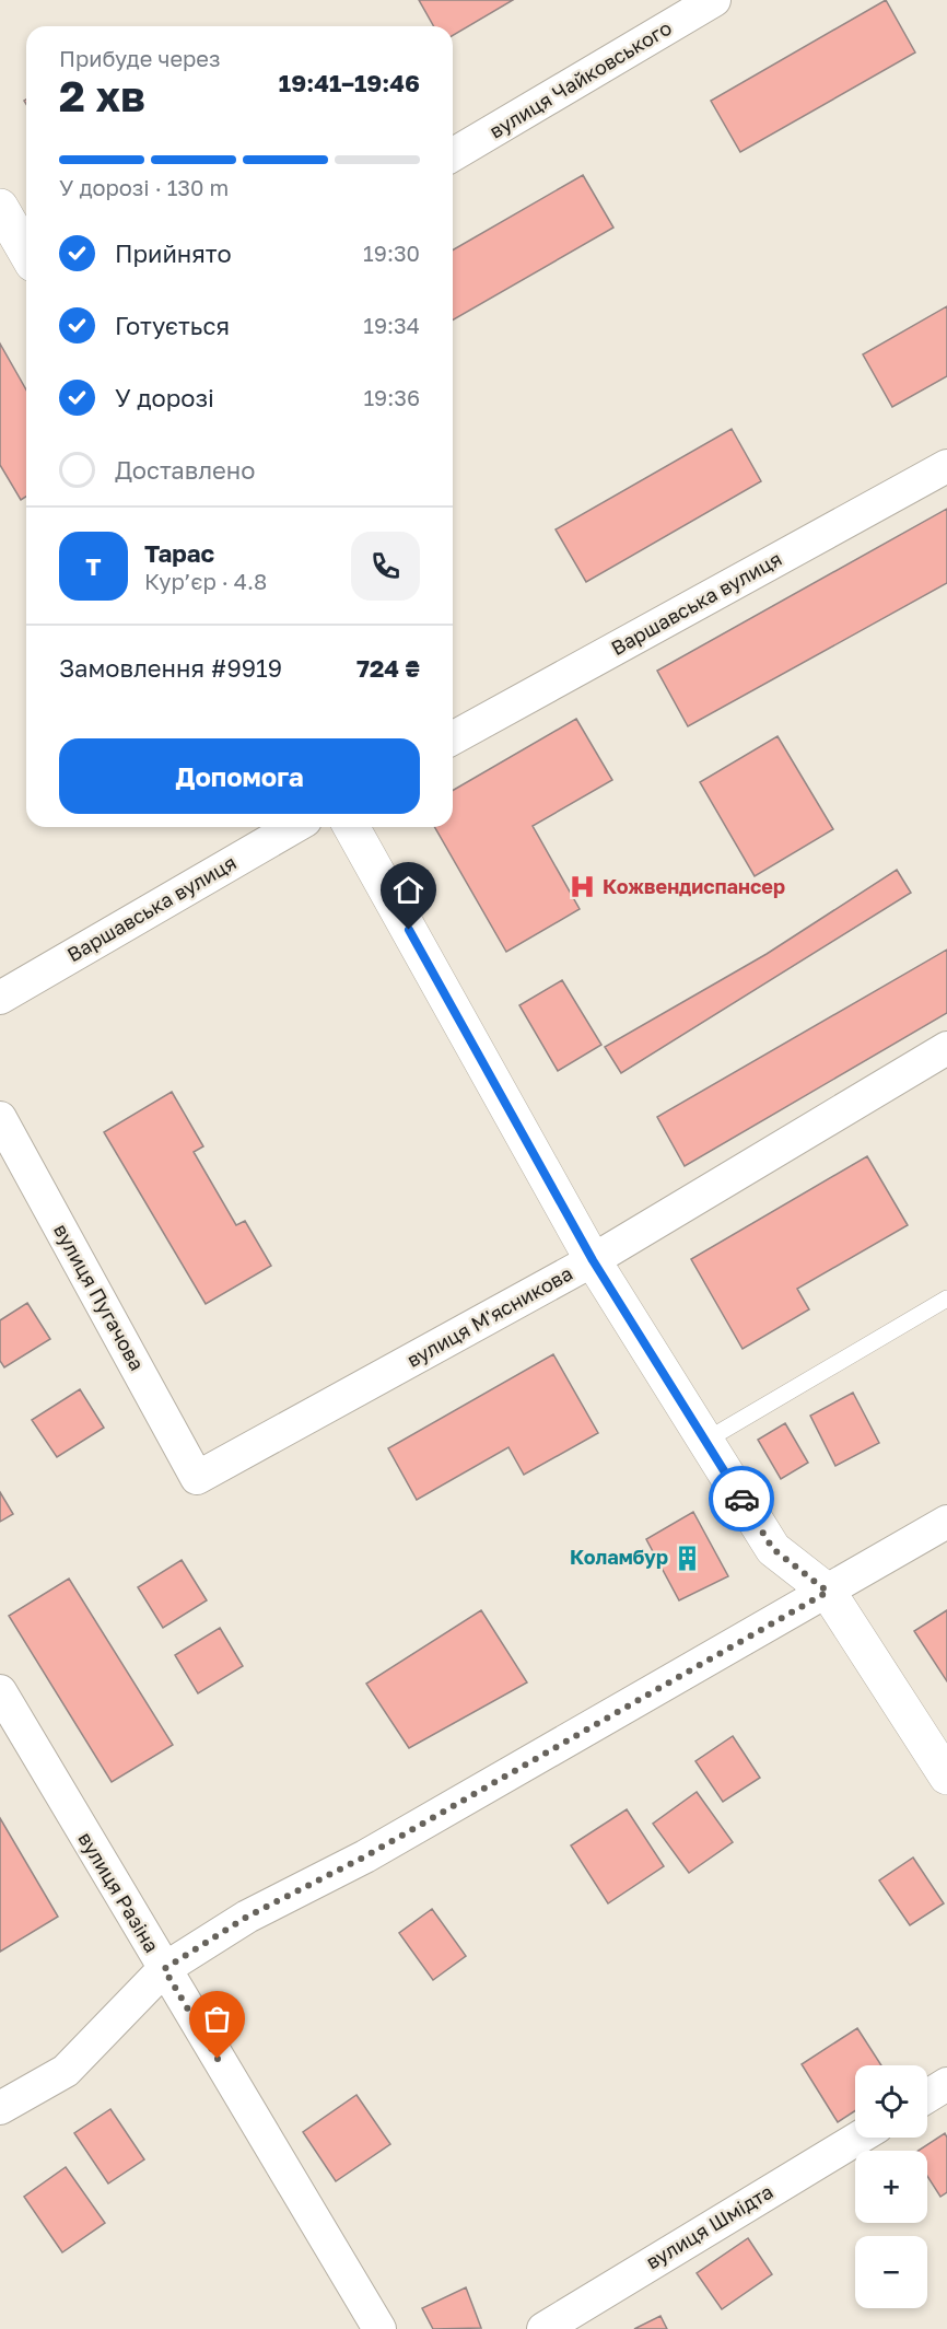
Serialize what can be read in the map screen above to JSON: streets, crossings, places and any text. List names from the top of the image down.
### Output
{
  "streets": {
    "street": [
      "вулиця Чайковського",
      "Варшавська вулиця",
      "вулиця Пугачова",
      "вулиця М'ясникова",
      "вулиця Разіна",
      "вулиця Шмідта"
    ]
  },
  "crossings": [
    ["вулиця Пугачова", "вулиця М'ясникова"]
  ],
  "places": {
    "hospital": ["Кожвендиспансер"],
    "building": ["Коламбур"]
  },
  "page": {
    "heading": ["2 хв", "Прибуде через", "19:41–19:46"],
    "panel": [
      "Тарас",
      "Кур’єр · 4.8",
      "Замовлення #9919",
      "724 ₴"
    ],
    "bar": "У дорозі · 130 m",
    "list": [
      ["Прийнято", "19:30"],
      ["Готується", "19:34"],
      ["У дорозі", "19:36"],
      "Доставлено"
    ],
    "round": "Т",
    "buttons": "Допомога",
    "map_buttons": ["+", "−"]
  }
}
